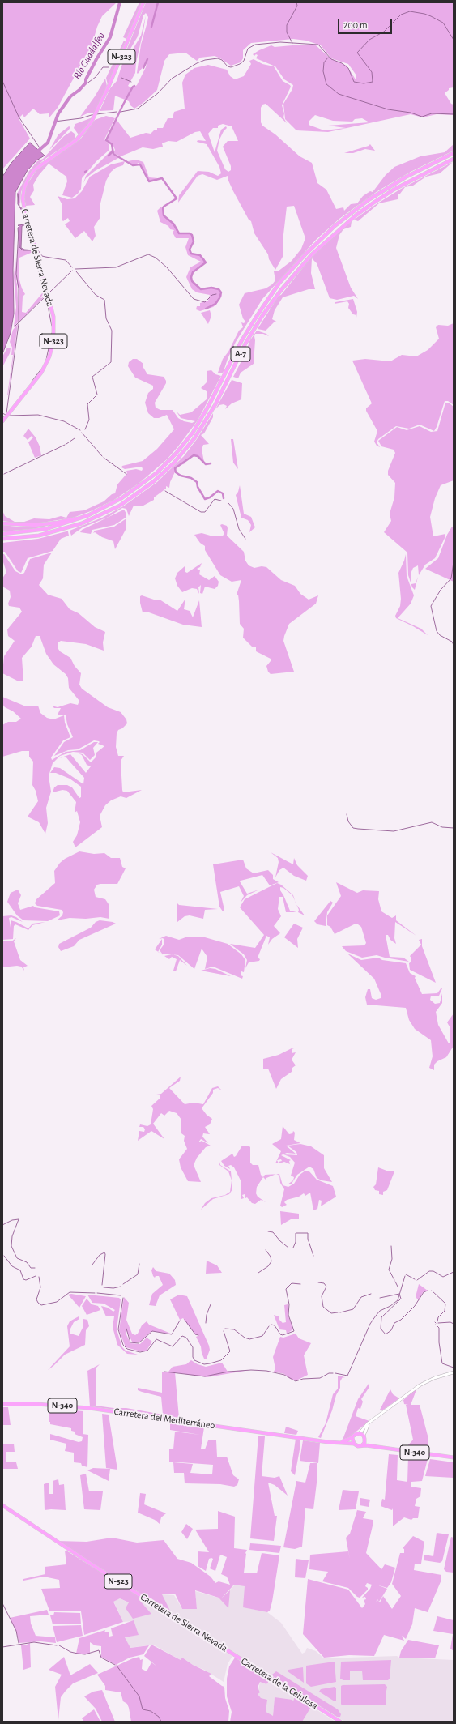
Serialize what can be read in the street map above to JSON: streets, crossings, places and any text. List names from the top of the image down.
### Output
{
  "streets": {
    "highway": [
      "N-323",
      "Carretera de Sierra Nevada",
      "A-7",
      "N-340",
      "Carretera del Mediterráneo",
      "Carretera de la Celulosa"
    ]
  },
  "crossings": [
    ["Carretera de Sierra Nevada", "Carretera de la Celulosa"],
    ["N-340", "Carretera del Mediterráneo"]
  ],
  "water": ["Río Guadalfeo"],
  "scale_bar": "200 m"
}
